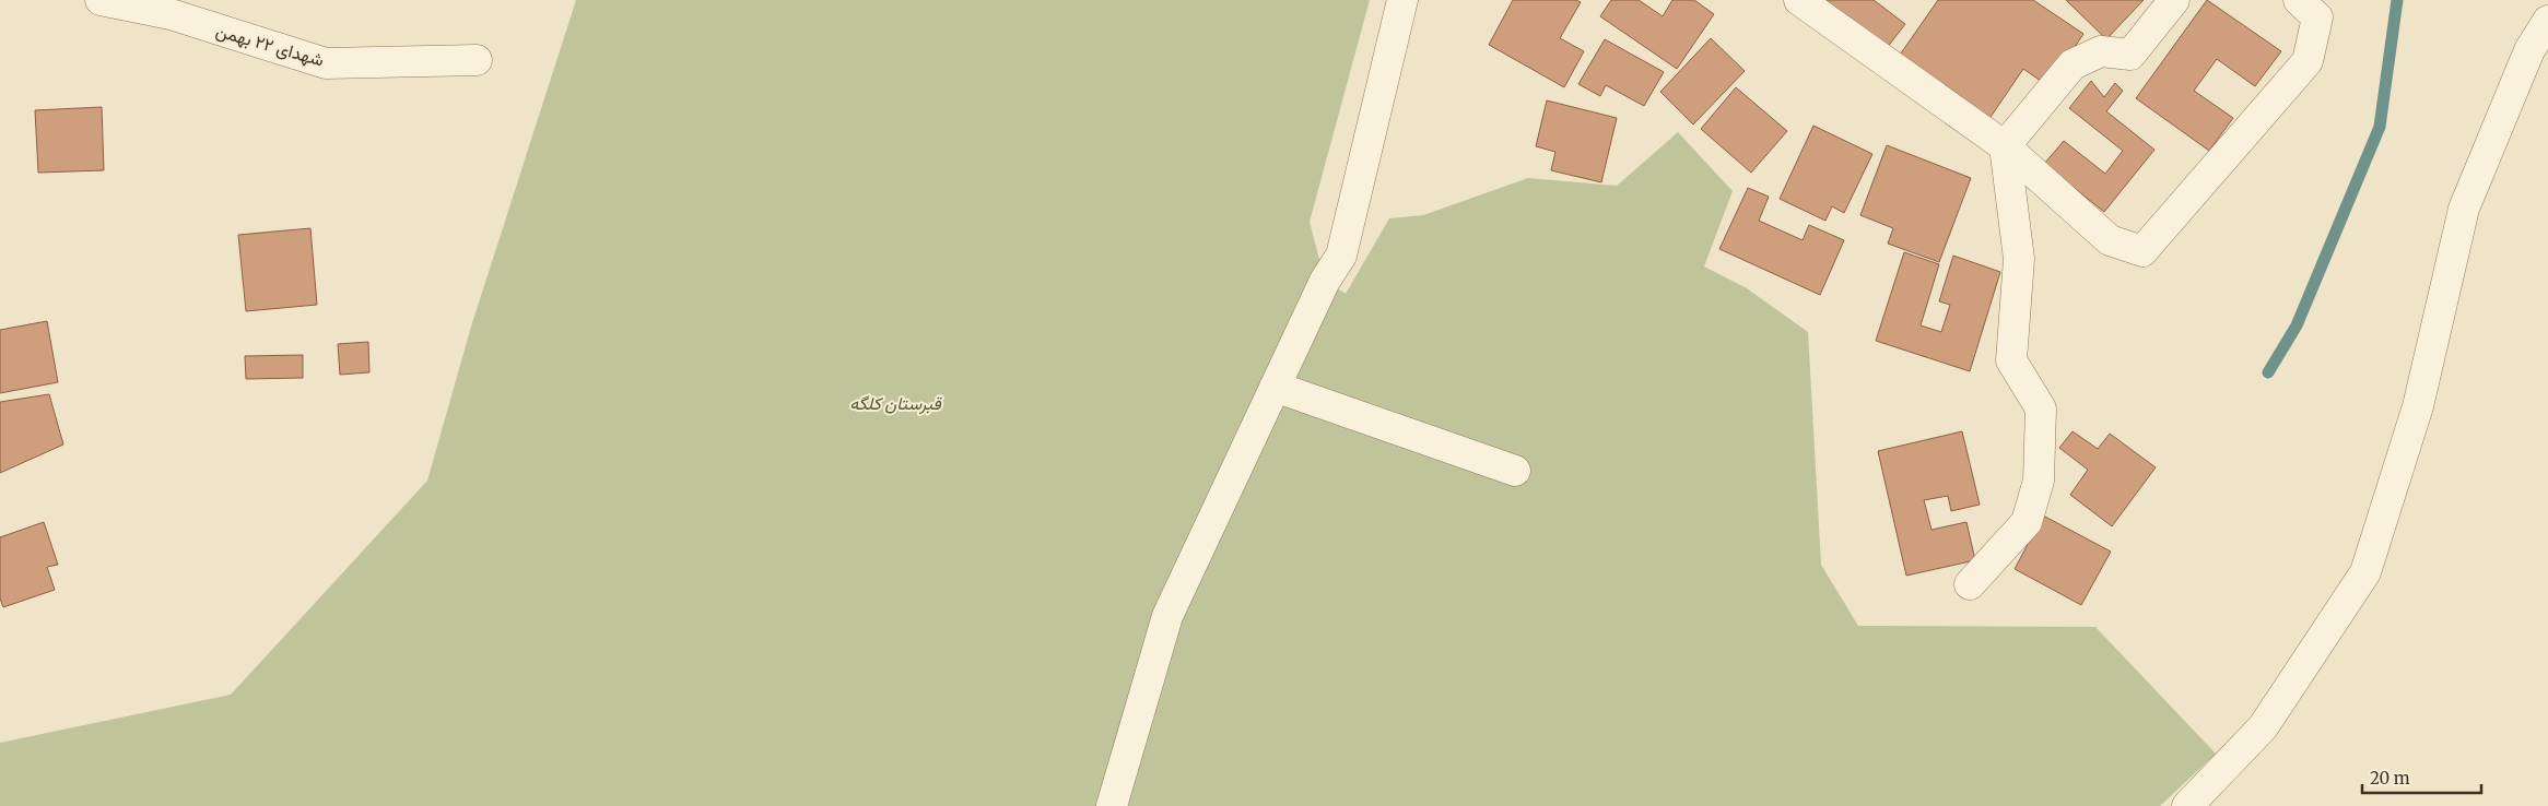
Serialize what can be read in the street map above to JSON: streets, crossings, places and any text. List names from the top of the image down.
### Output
{
  "streets": {
    "street": ["شهدای ۲۲ بهمن"]
  },
  "parks": ["قبرستان کلگه"],
  "scale_bar": "20 m"
}
